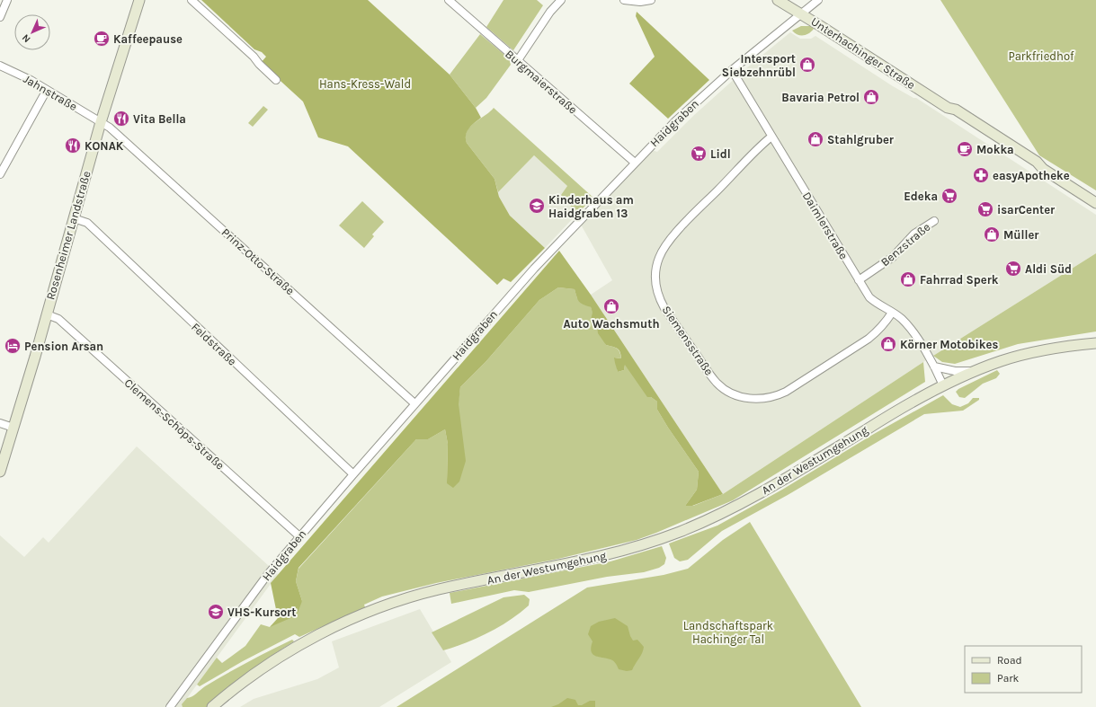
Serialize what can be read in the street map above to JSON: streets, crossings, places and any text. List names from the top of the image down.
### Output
{
  "streets": {
    "main road": ["Unterhachinger Straße", "Rosenheimer Landstraße", "An der Westumgehung"],
    "street": [
      "Burgmaierstraße",
      "Jahnstraße",
      "Haidgraben",
      "Daimlerstraße",
      "Benzstraße",
      "Prinz-Otto-Straße",
      "Siemensstraße",
      "Feldstraße",
      "Clemens-Schöps-Straße"
    ]
  },
  "crossings": [
    ["Unterhachinger Straße", "Haidgraben"],
    ["Burgmaierstraße", "Haidgraben"],
    ["Jahnstraße", "Rosenheimer Landstraße"],
    ["Jahnstraße", "Prinz-Otto-Straße"],
    ["Haidgraben", "Daimlerstraße"],
    ["Haidgraben", "Prinz-Otto-Straße"],
    ["Haidgraben", "Feldstraße"],
    ["Haidgraben", "Clemens-Schöps-Straße"],
    ["Daimlerstraße", "Benzstraße"],
    ["Daimlerstraße", "Siemensstraße"],
    ["Daimlerstraße", "An der Westumgehung"],
    ["Rosenheimer Landstraße", "Prinz-Otto-Straße"],
    ["Rosenheimer Landstraße", "Feldstraße"],
    ["Rosenheimer Landstraße", "Clemens-Schöps-Straße"]
  ],
  "parks": ["Parkfriedhof", "Hans-Kress-Wald", "Landschaftspark Hachinger Tal"],
  "places": {
    "cafe": ["Kaffeepause", "Mokka"],
    "shop": [
      "Intersport Siebzehnrübl",
      "Bavaria Petrol",
      "Stahlgruber",
      "Müller",
      "Fahrrad Sperk",
      "Auto Wachsmuth",
      "Körner Motobikes"
    ],
    "restaurant": ["Vita Bella", "KONAK"],
    "supermarket": [
      "Lidl",
      "Edeka",
      "isarCenter",
      "Aldi Süd"
    ],
    "pharmacy": ["easyApotheke"],
    "school or university": ["Kinderhaus am Haidgraben 13", "VHS-Kursort"],
    "hotel": ["Pension Arsan"]
  },
  "legend": ["Road", "Park"],
  "north": "bottom left"
}
